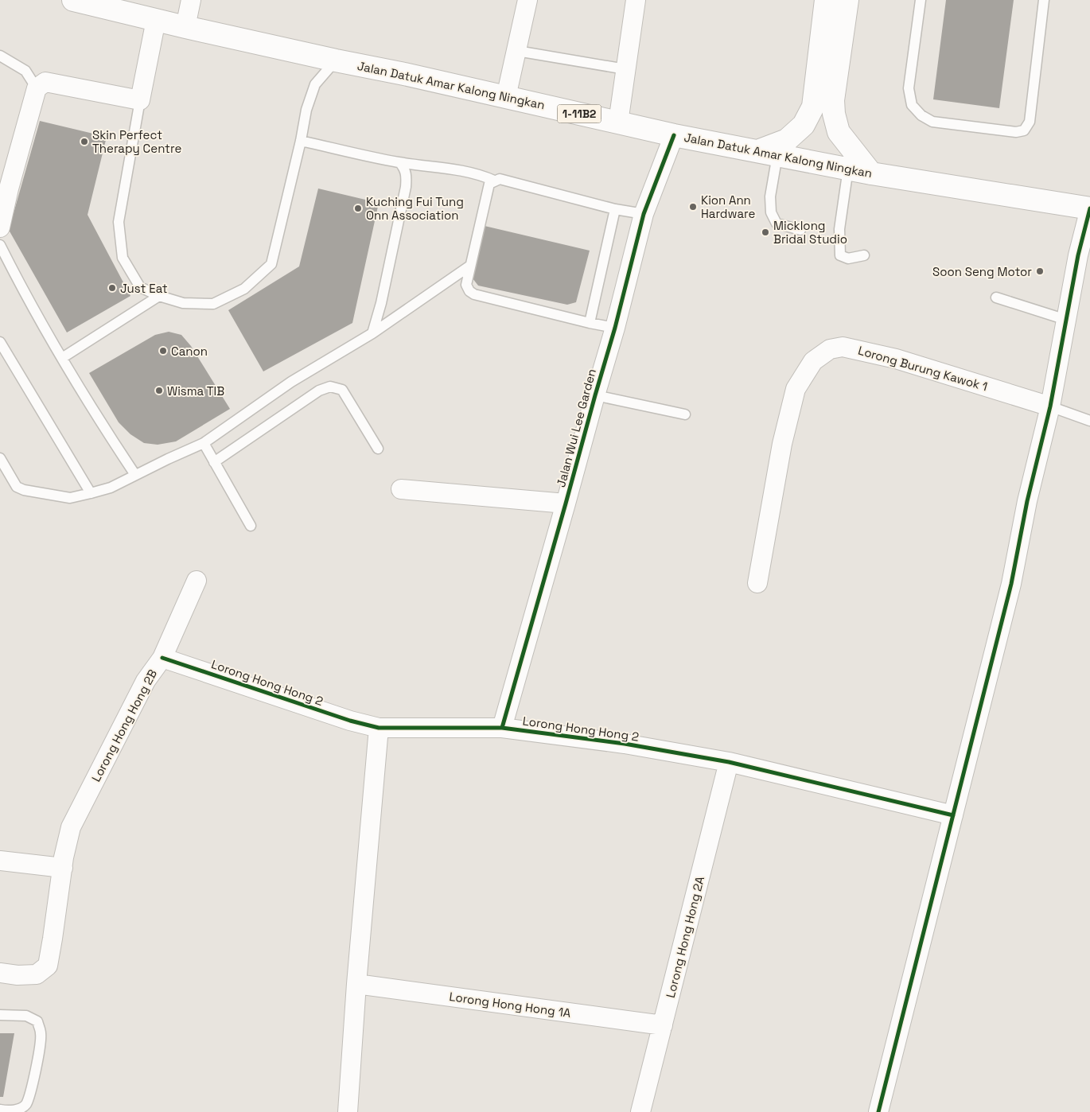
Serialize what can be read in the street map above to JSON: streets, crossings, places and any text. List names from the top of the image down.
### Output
{
  "streets": {
    "highway": ["Jalan Datuk Amar Kalong Ningkan", "1-11B2"],
    "street": [
      "Lorong Burung Kawok 1",
      "Jalan Wui Lee Garden",
      "Lorong Hong Hong 2",
      "Lorong Hong Hong 2B",
      "Lorong Hong Hong 2A",
      "Lorong Hong Hong 1A"
    ]
  },
  "crossings": [
    ["Jalan Datuk Amar Kalong Ningkan", "Jalan Wui Lee Garden"],
    ["Jalan Wui Lee Garden", "Lorong Hong Hong 2"],
    ["Lorong Hong Hong 2", "Lorong Hong Hong 2B"],
    ["Lorong Hong Hong 2", "Lorong Hong Hong 2A"],
    ["Lorong Hong Hong 2A", "Lorong Hong Hong 1A"]
  ],
  "places": [
    "Skin Perfect Therapy Centre",
    "Kion Ann Hardware",
    "Kuching Fui Tung Onn Association",
    "Micklong Bridal Studio",
    "Soon Seng Motor",
    "Just Eat",
    "Canon",
    "Wisma TIB"
  ]
}
